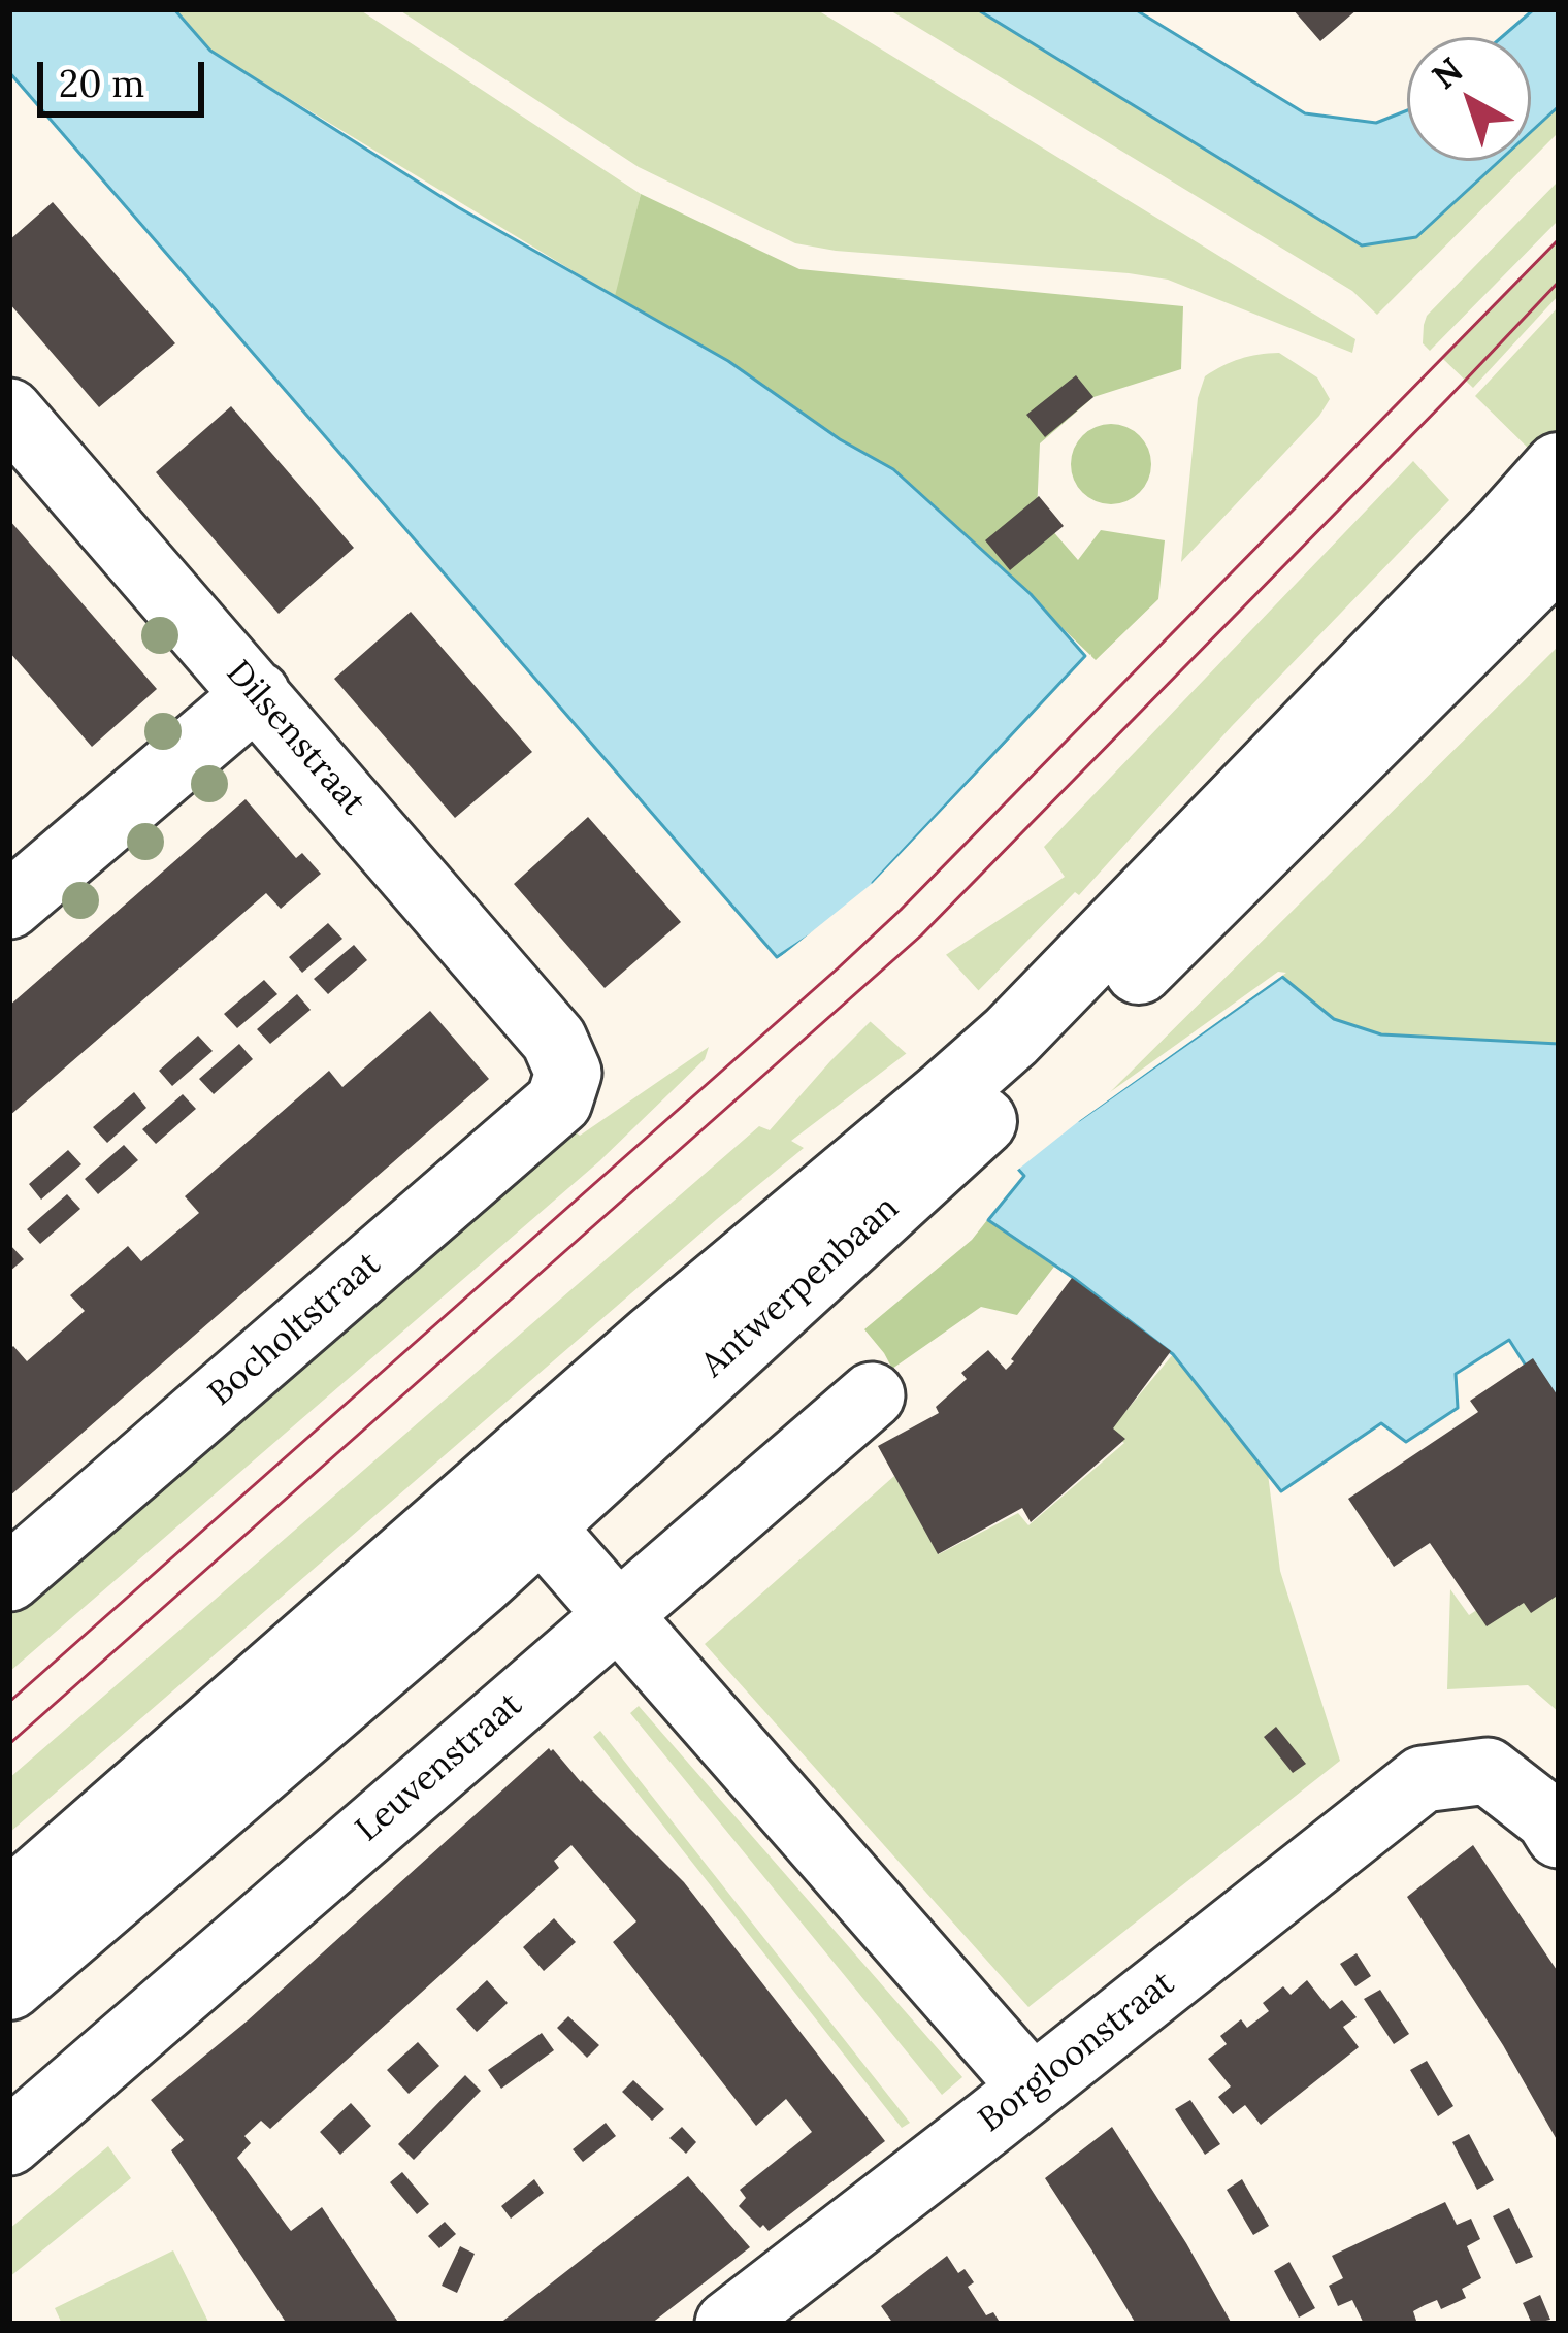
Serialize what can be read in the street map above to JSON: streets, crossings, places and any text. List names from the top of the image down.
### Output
{
  "streets": {
    "street": [
      "Dilsenstraat",
      "Antwerpenbaan",
      "Bocholtstraat",
      "Leuvenstraat",
      "Borgloonstraat"
    ]
  },
  "crossings": [
    ["Dilsenstraat", "Bocholtstraat"]
  ],
  "scale_bar": "20 m",
  "north": "top left"
}
